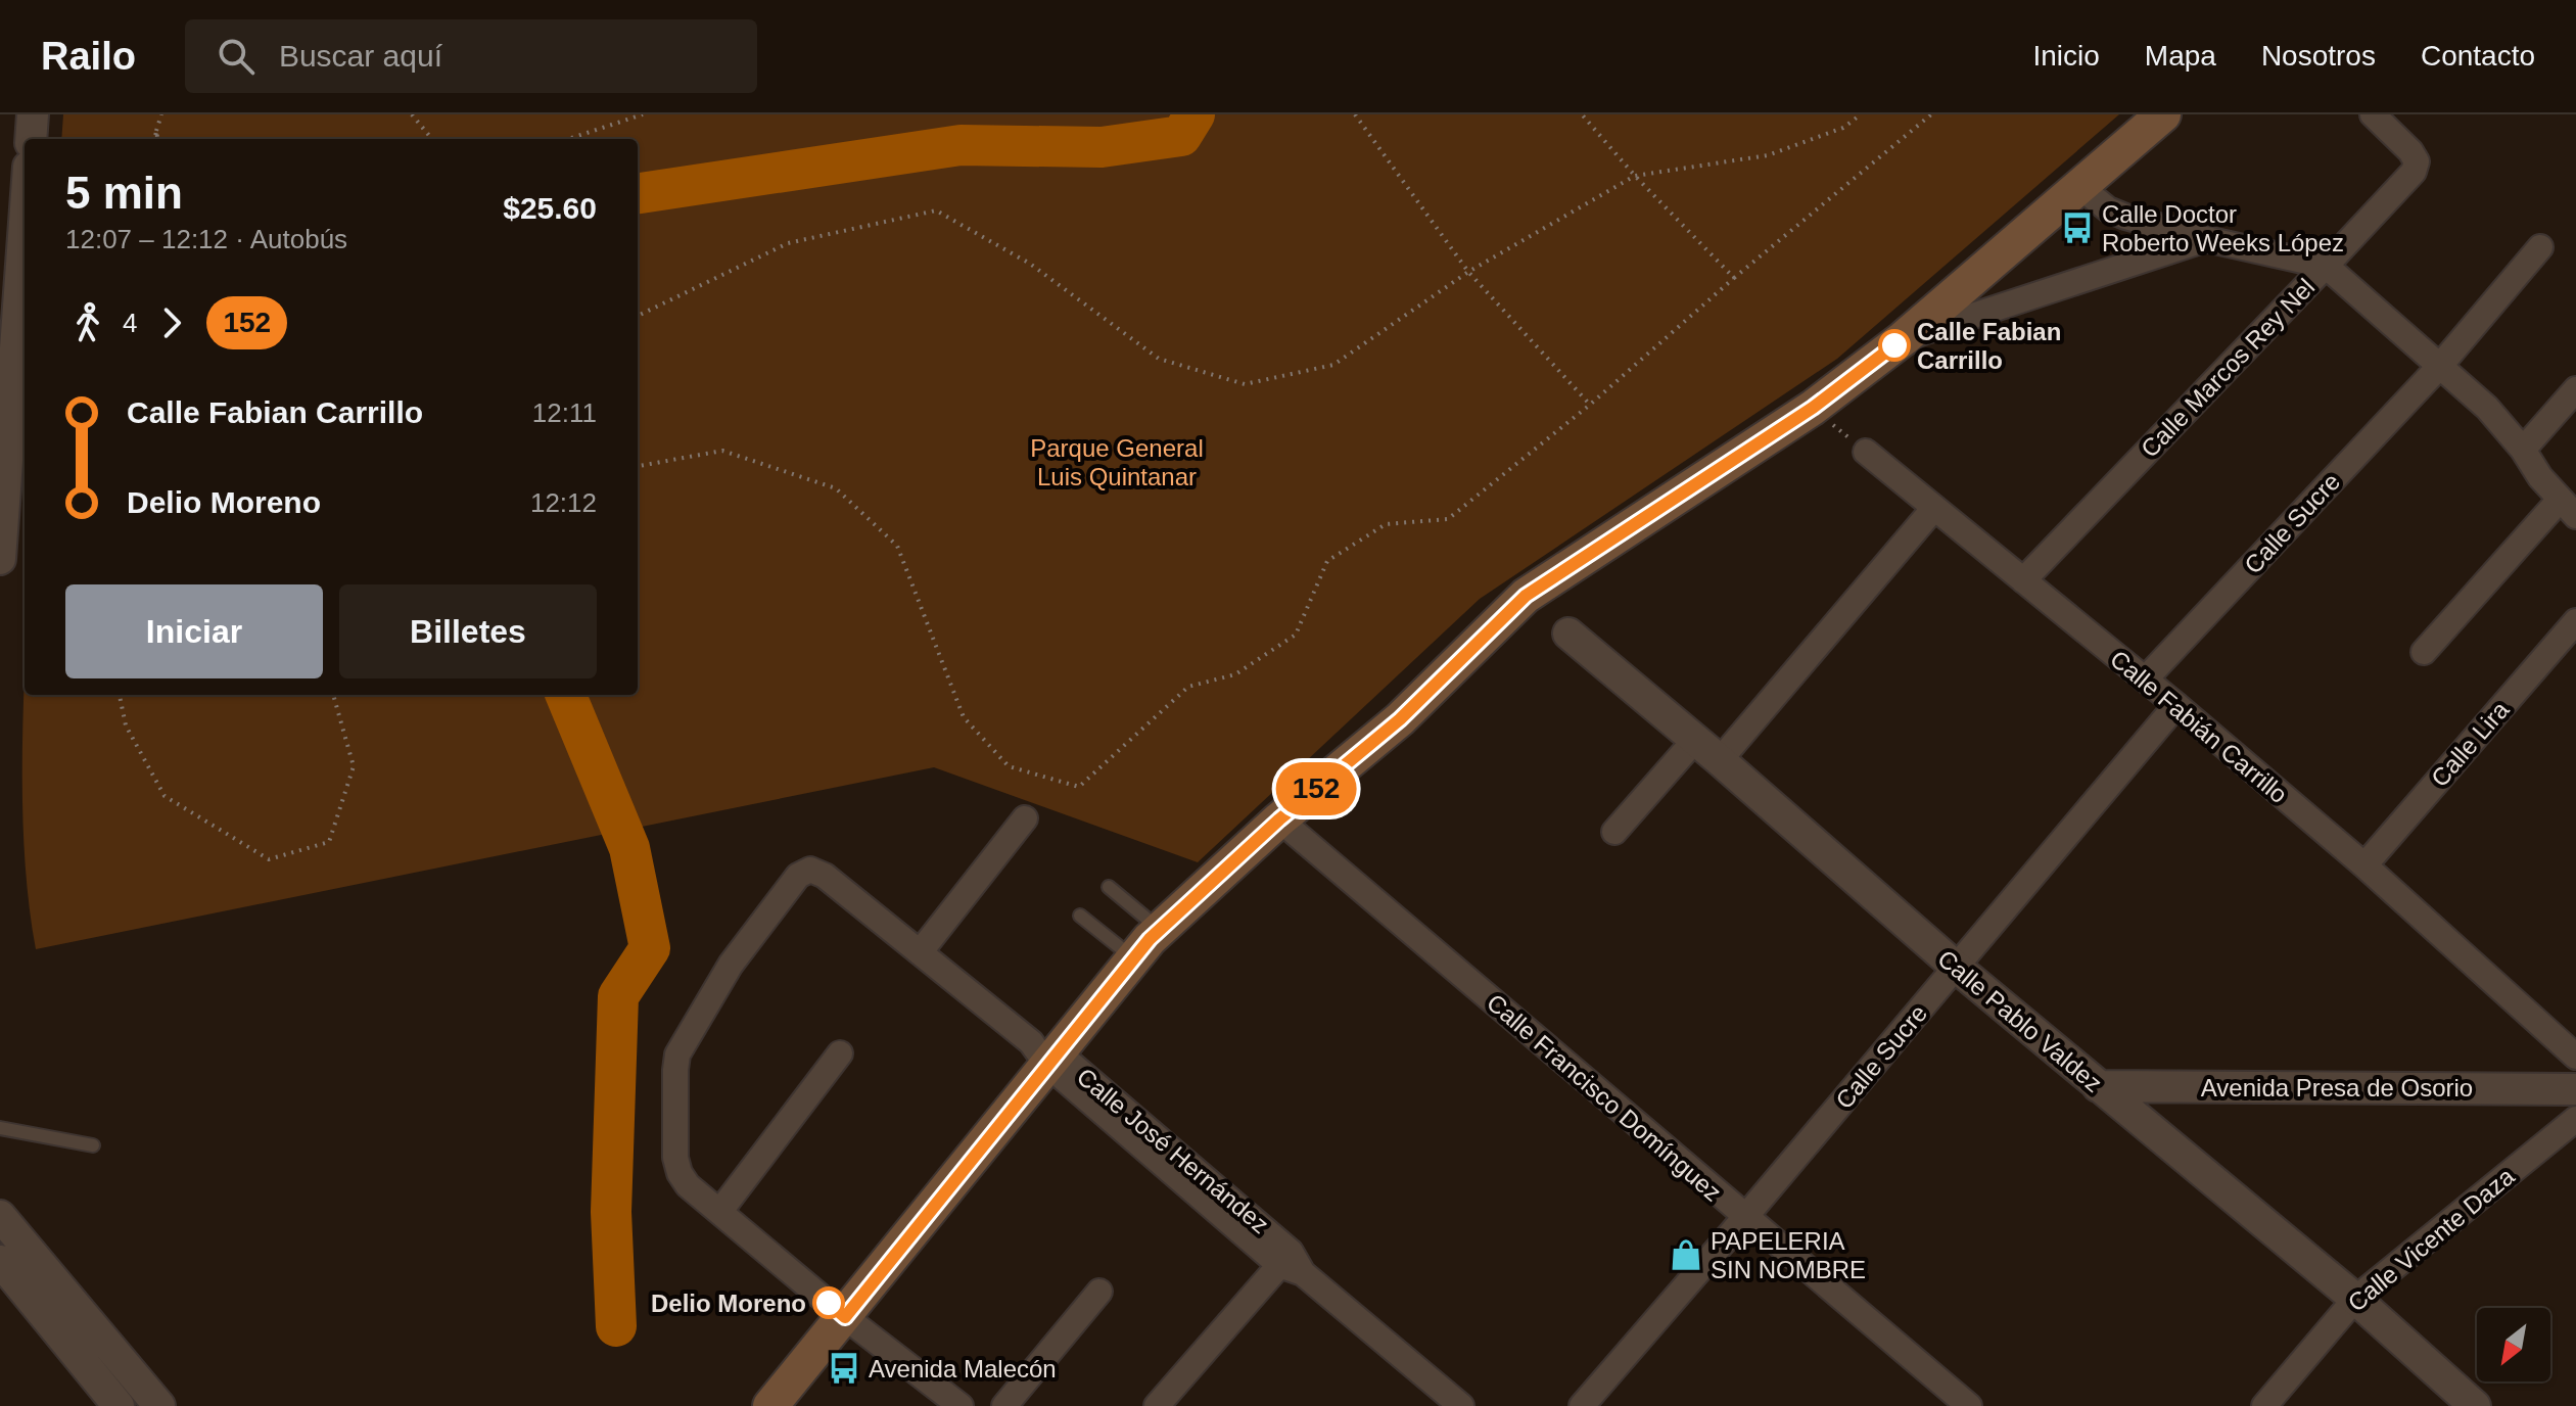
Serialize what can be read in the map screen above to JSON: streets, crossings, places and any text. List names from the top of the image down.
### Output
{
  "streets": {
    "street": [
      "Calle Marcos Rey Nel",
      "Calle Sucre",
      "Calle Fabián Carrillo",
      "Calle Lira",
      "Calle Pablo Valdez",
      "Avenida Presa de Osorio",
      "Calle Francisco Domínguez",
      "Calle José Hernández",
      "Calle Vicente Daza"
    ]
  },
  "crossings": [
    ["Calle Marcos Rey Nel", "Calle Fabián Carrillo"],
    ["Calle Sucre", "Calle Fabián Carrillo"],
    ["Calle Sucre", "Calle Pablo Valdez"],
    ["Calle Sucre", "Calle Francisco Domínguez"],
    ["Calle Fabián Carrillo", "Calle Lira"],
    ["Calle Pablo Valdez", "Avenida Presa de Osorio"],
    ["Calle Pablo Valdez", "Calle Vicente Daza"]
  ],
  "parks": ["Parque General Luis Quintanar"],
  "places": {
    "bus stop": ["Calle Doctor Roberto Weeks López", "Avenida Malecón"],
    "other": ["Calle Fabian Carrillo", "Delio Moreno"],
    "shop": ["PAPELERIA SIN NOMBRE"]
  },
  "lines": ["bus line 152"],
  "north": "bottom left",
  "page": {
    "header": "Railo",
    "search": "Buscar aquí",
    "nav": [
      "Inicio",
      "Mapa",
      "Nosotros",
      "Contacto"
    ],
    "on_map": "152",
    "heading": ["5 min", "12:07 – 12:12 · Autobús", "$25.60"],
    "legs": ["4", "152"],
    "list": [
      {
        "name": "Calle Fabian Carrillo",
        "value": "12:11"
      },
      {
        "name": "Delio Moreno",
        "value": "12:12"
      }
    ],
    "buttons": ["Iniciar", "Billetes"]
  }
}
